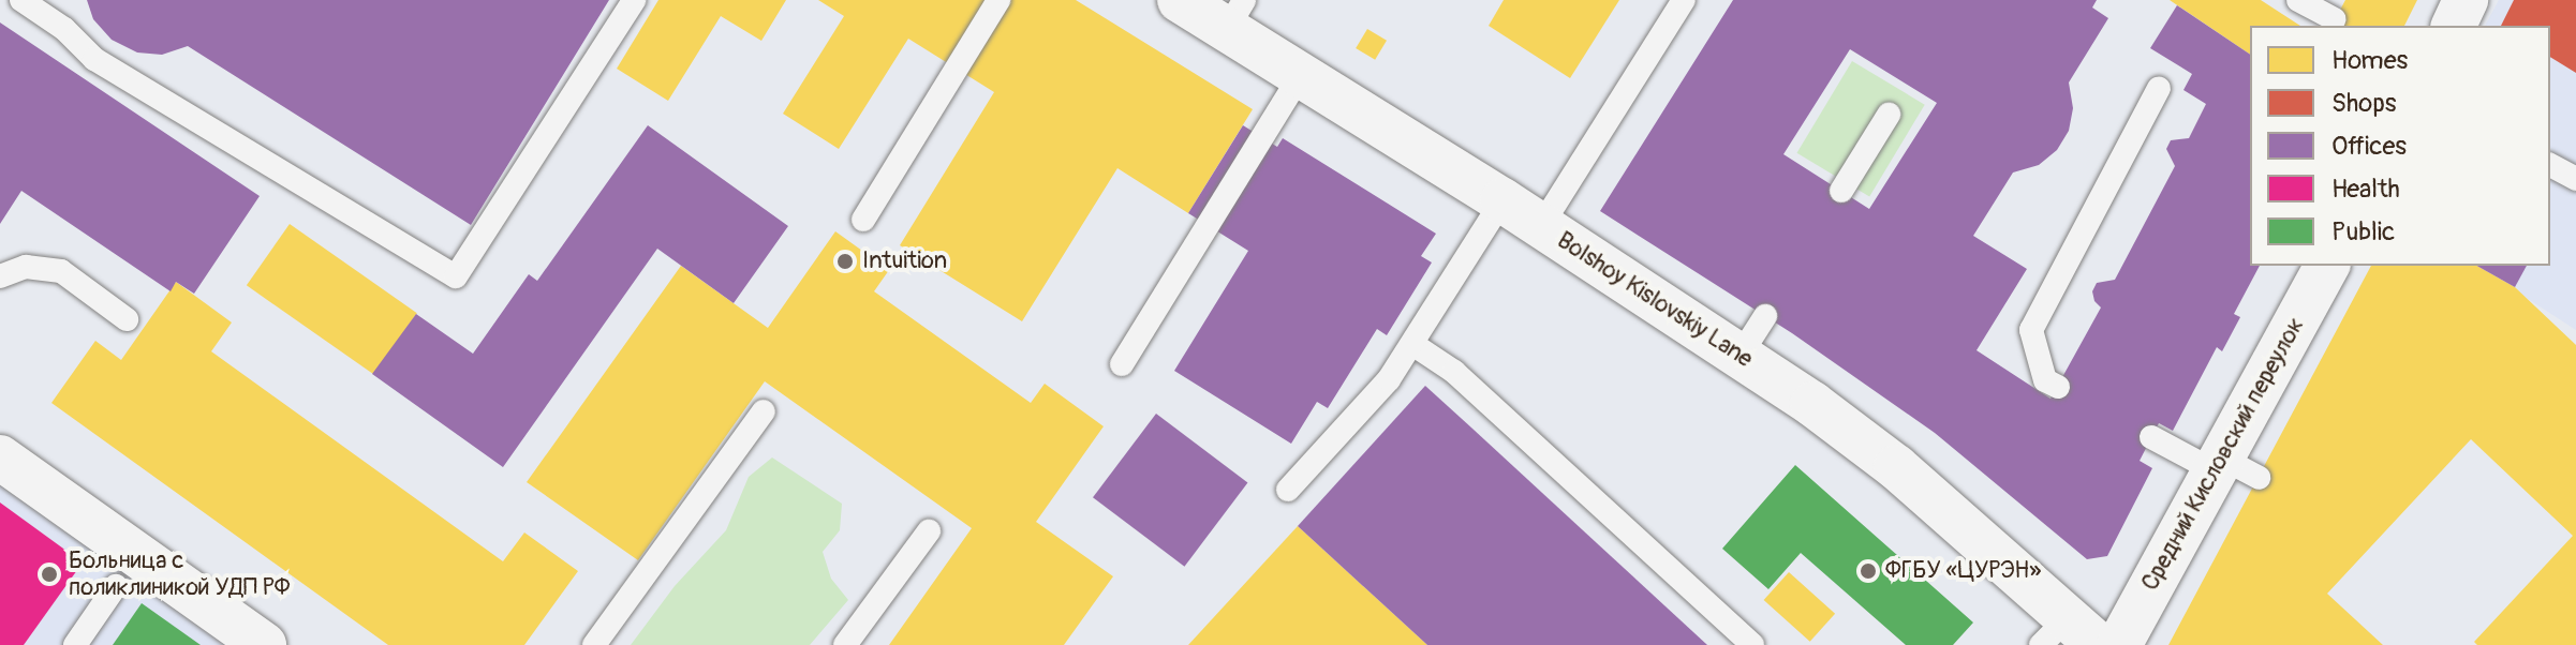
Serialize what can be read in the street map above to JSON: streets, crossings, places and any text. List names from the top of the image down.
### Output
{
  "streets": {
    "street": ["Bolshoy Kislovskiy Lane", "Средний Кисловский переулок"]
  },
  "places": ["Intuition", "ФГБУ «ЦУРЭН»", "Больница с поликлиникой УДП РФ"],
  "legend": [
    "Homes",
    "Shops",
    "Offices",
    "Health",
    "Public"
  ]
}
